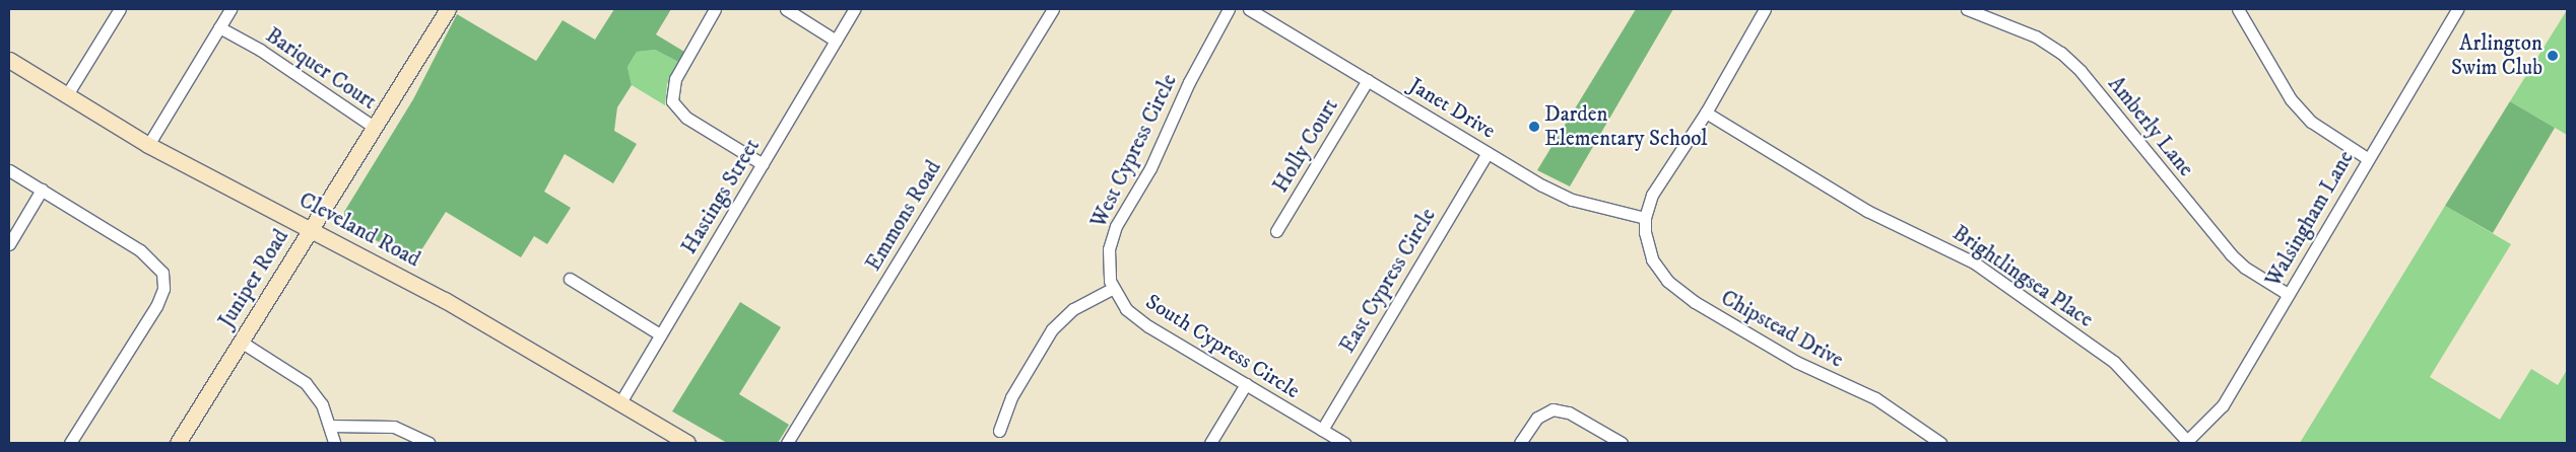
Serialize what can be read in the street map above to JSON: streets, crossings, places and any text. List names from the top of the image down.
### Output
{
  "streets": {
    "main road": ["Cleveland Road", "Juniper Road"],
    "street": [
      "Bariquer Court",
      "Janet Drive",
      "Amberly Lane",
      "Holly Court",
      "West Cypress Circle",
      "Hastings Street",
      "Emmons Road",
      "Walsingham Lane",
      "Brightlingsea Place",
      "East Cypress Circle",
      "Chipstead Drive",
      "South Cypress Circle"
    ]
  },
  "crossings": [
    ["Bariquer Court", "Juniper Road"],
    ["Janet Drive", "Holly Court"],
    ["Janet Drive", "East Cypress Circle"],
    ["Janet Drive", "Chipstead Drive"],
    ["Amberly Lane", "Walsingham Lane"],
    ["West Cypress Circle", "South Cypress Circle"],
    ["Hastings Street", "Cleveland Road"],
    ["Walsingham Lane", "Brightlingsea Place"],
    ["Cleveland Road", "Juniper Road"],
    ["East Cypress Circle", "South Cypress Circle"]
  ],
  "places": ["Arlington Swim Club", "Darden Elementary School"]
}
